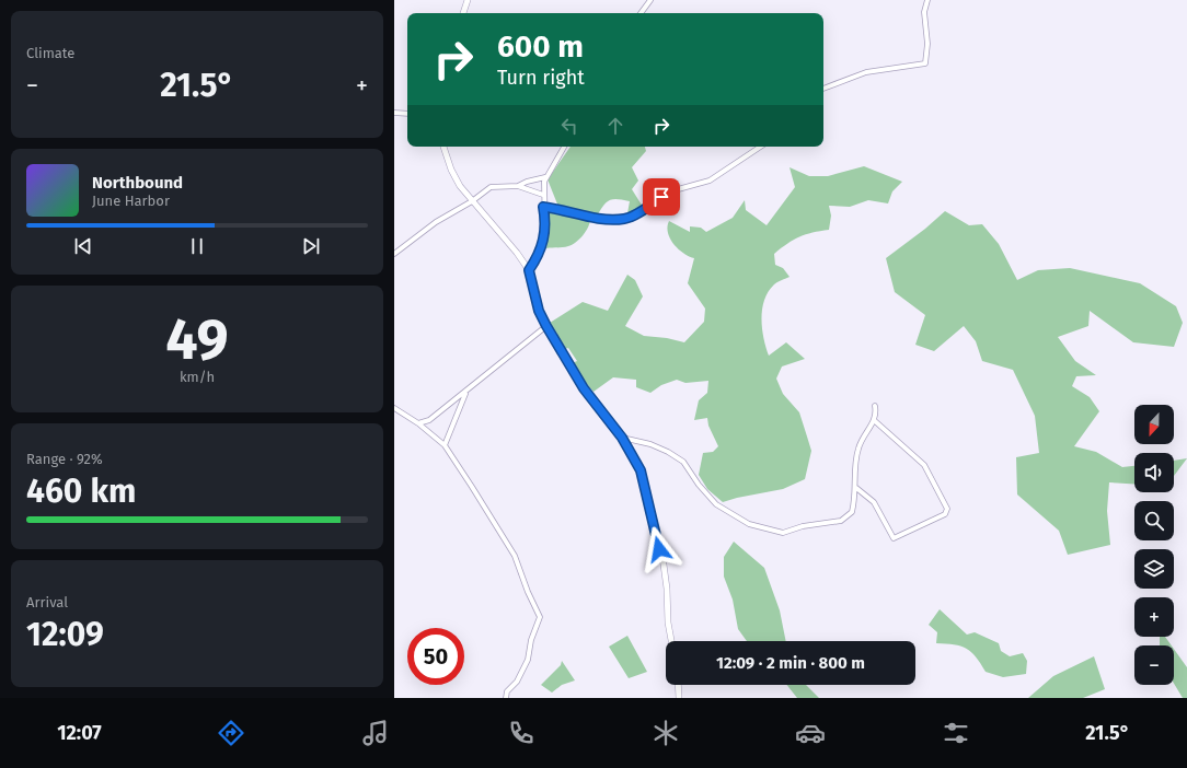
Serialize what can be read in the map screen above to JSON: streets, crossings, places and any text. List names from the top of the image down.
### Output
{
  "north": "bottom",
  "page": {
    "tile": [
      "Climate",
      ["49", "km/h"],
      ["Range · 92%", "460 km"],
      ["Arrival", "12:09"]
    ],
    "turn": ["600 m", "Turn right"],
    "heat": ["−", "21.5°", "+"],
    "song": ["Northbound", "June Harbor"],
    "map_buttons": ["+", "−"],
    "limit": "50",
    "trip": "12:09 · 2 min · 800 m",
    "tabs": ["12:07", "21.5°"]
  }
}
